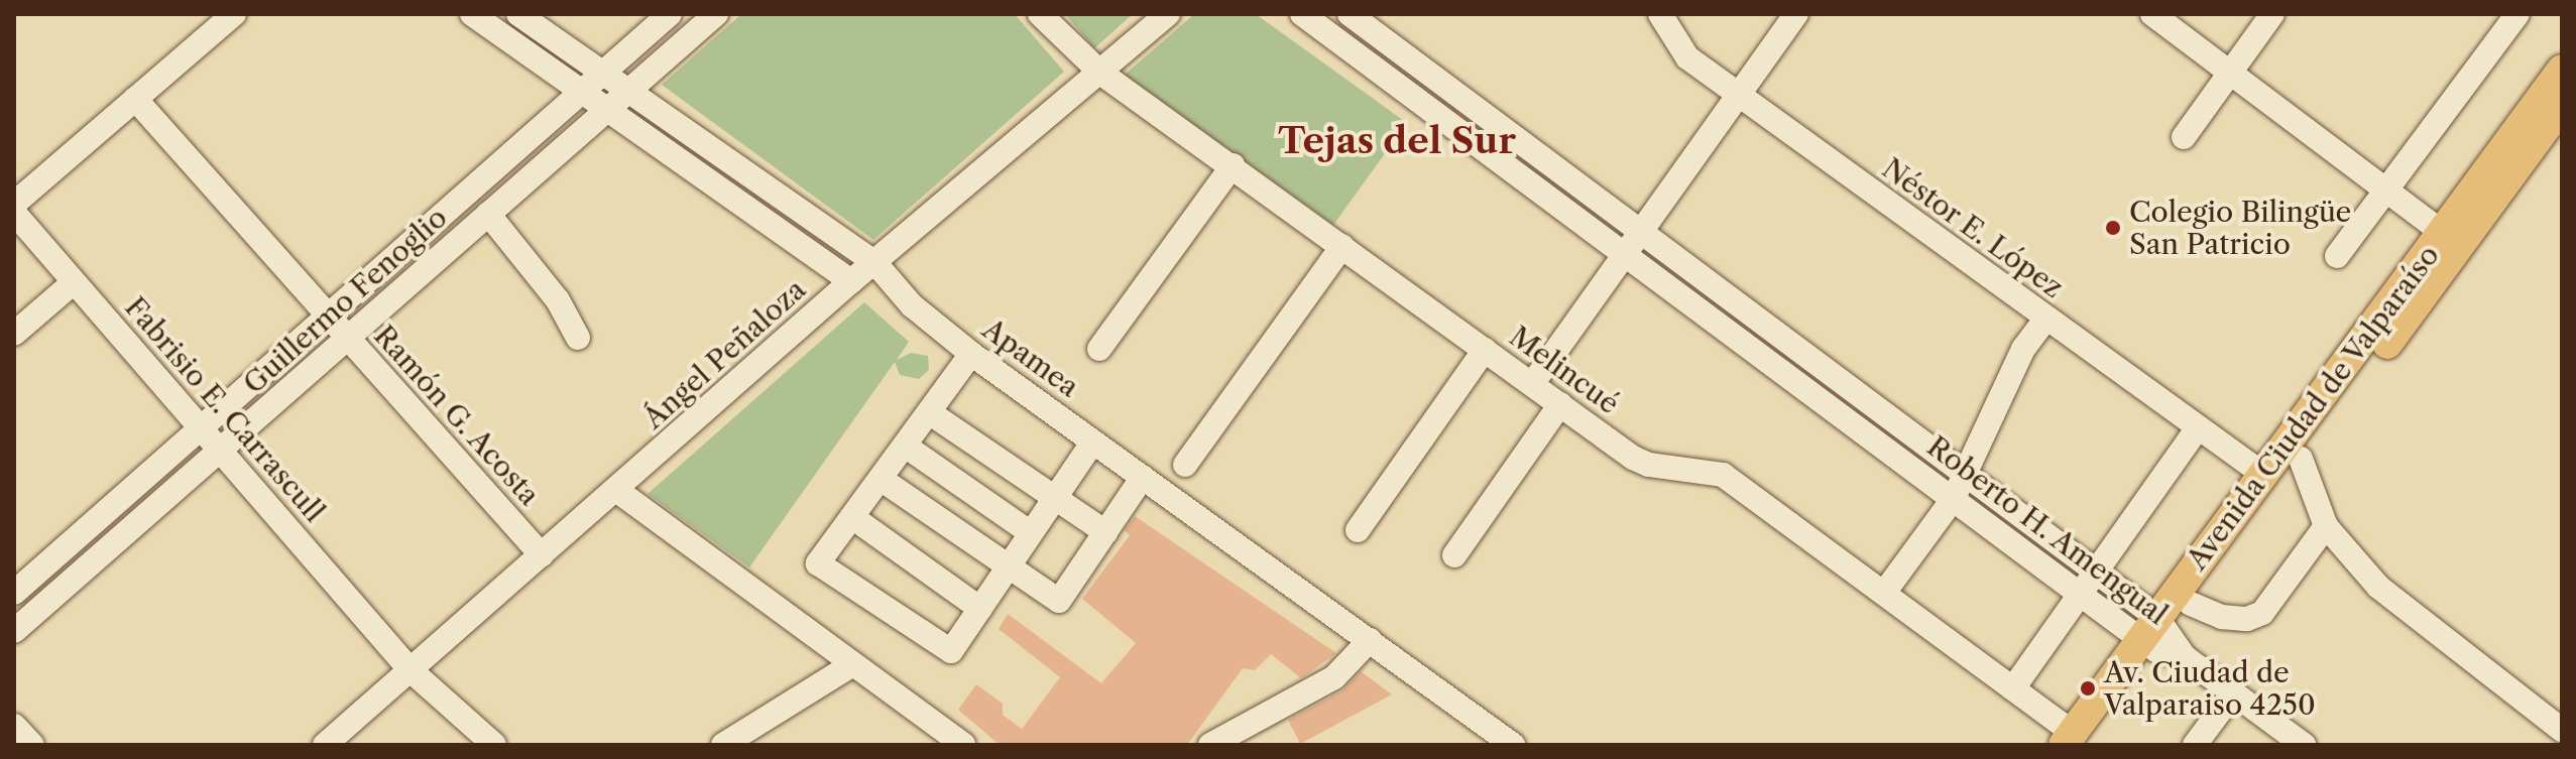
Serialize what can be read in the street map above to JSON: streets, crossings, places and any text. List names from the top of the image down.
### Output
{
  "streets": {
    "main road": ["Avenida Ciudad de Valparaíso"],
    "street": [
      "Néstor E. López",
      "Guillermo Fenoglio",
      "Ángel Peñaloza",
      "Apamea",
      "Melincué",
      "Fabrisio E. Carrascull",
      "Ramón G. Acosta",
      "Roberto H. Amengual"
    ]
  },
  "crossings": [
    ["Néstor E. López", "Avenida Ciudad de Valparaíso"],
    ["Guillermo Fenoglio", "Apamea"],
    ["Guillermo Fenoglio", "Fabrisio E. Carrascull"],
    ["Guillermo Fenoglio", "Ramón G. Acosta"],
    ["Ángel Peñaloza", "Apamea"],
    ["Ángel Peñaloza", "Melincué"],
    ["Ángel Peñaloza", "Fabrisio E. Carrascull"],
    ["Ángel Peñaloza", "Ramón G. Acosta"],
    ["Melincué", "Avenida Ciudad de Valparaíso"],
    ["Avenida Ciudad de Valparaíso", "Roberto H. Amengual"]
  ],
  "districts": ["Tejas del Sur"],
  "places": ["Colegio Bilingüe San Patricio", "Av. Ciudad de Valparaiso 4250"]
}
